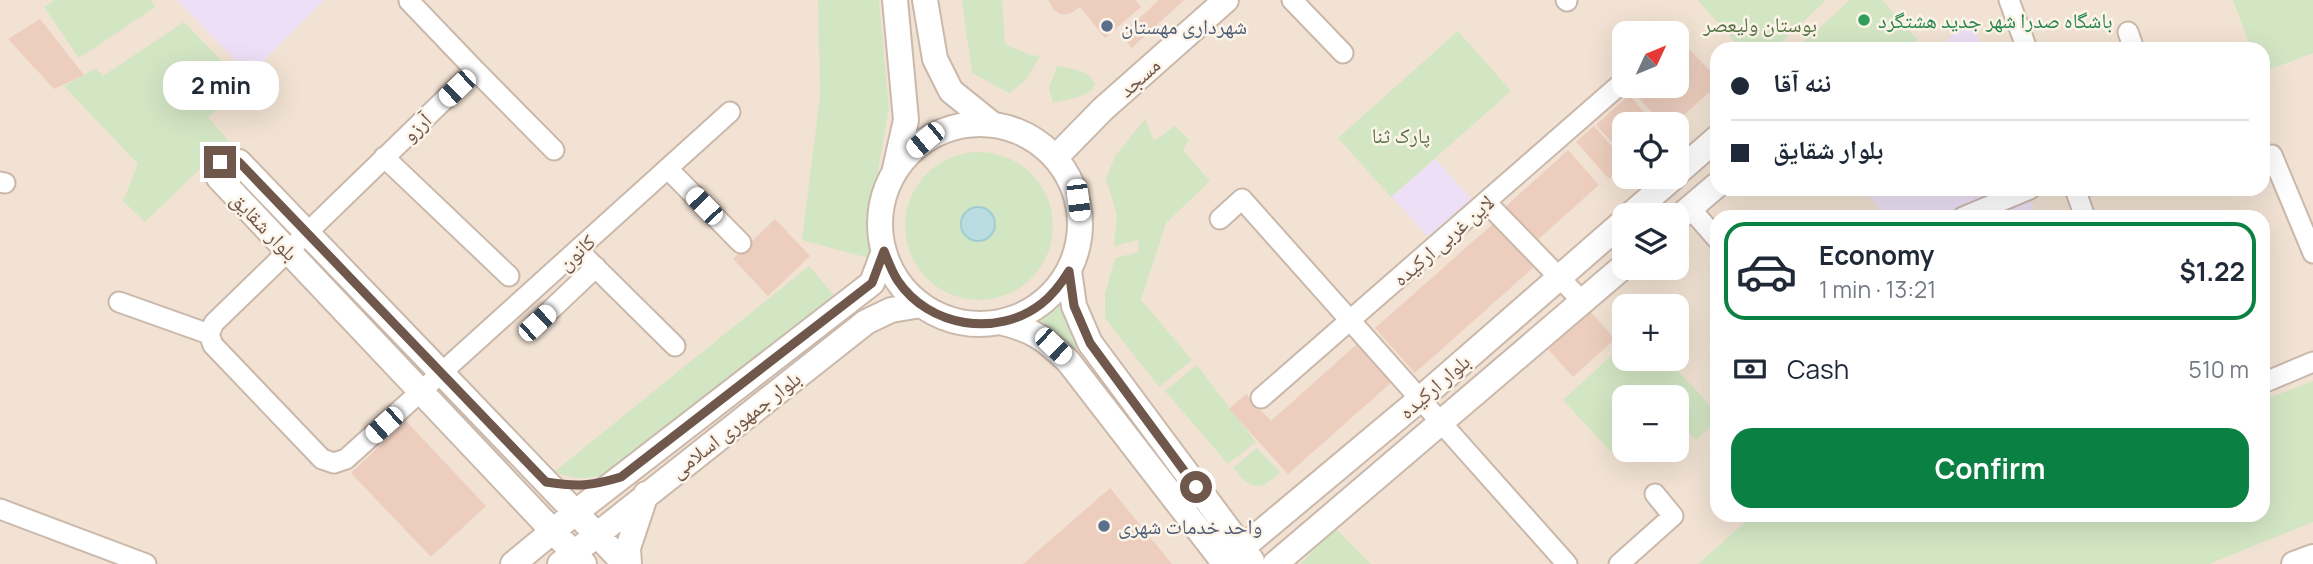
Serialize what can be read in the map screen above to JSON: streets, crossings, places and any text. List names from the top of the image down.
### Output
{
  "streets": {
    "street": [
      "مسجد",
      "آرزو",
      "بلوار شقایق",
      "لاین غربی ارکیده",
      "کانون",
      "بلوار ارکیده",
      "بلوار جمهوری اسلامی"
    ]
  },
  "crossings": [
    ["مسجد", "بلوار جمهوری اسلامی"],
    ["آرزو", "بلوار شقایق"],
    ["آرزو", "کانون"],
    ["بلوار شقایق", "کانون"],
    ["بلوار شقایق", "بلوار جمهوری اسلامی"]
  ],
  "parks": ["بوستان ولیعصر", "پارک ثنا"],
  "places": ["باشگاه صدرا شهر جدید هشتگرد", "شهرداری مهستان", "واحد خدمات شهری"],
  "north": "top right",
  "page": {
    "map_buttons": ["+", "−"],
    "banner": ["ننه آقا", "بلوار شقایق"],
    "bubble": "2 min",
    "list": [
      {
        "name": "Economy",
        "note": "1 min · 13:21",
        "value": "$1.22"
      }
    ],
    "pay": ["Cash", "510 m"],
    "buttons": "Confirm"
  }
}
